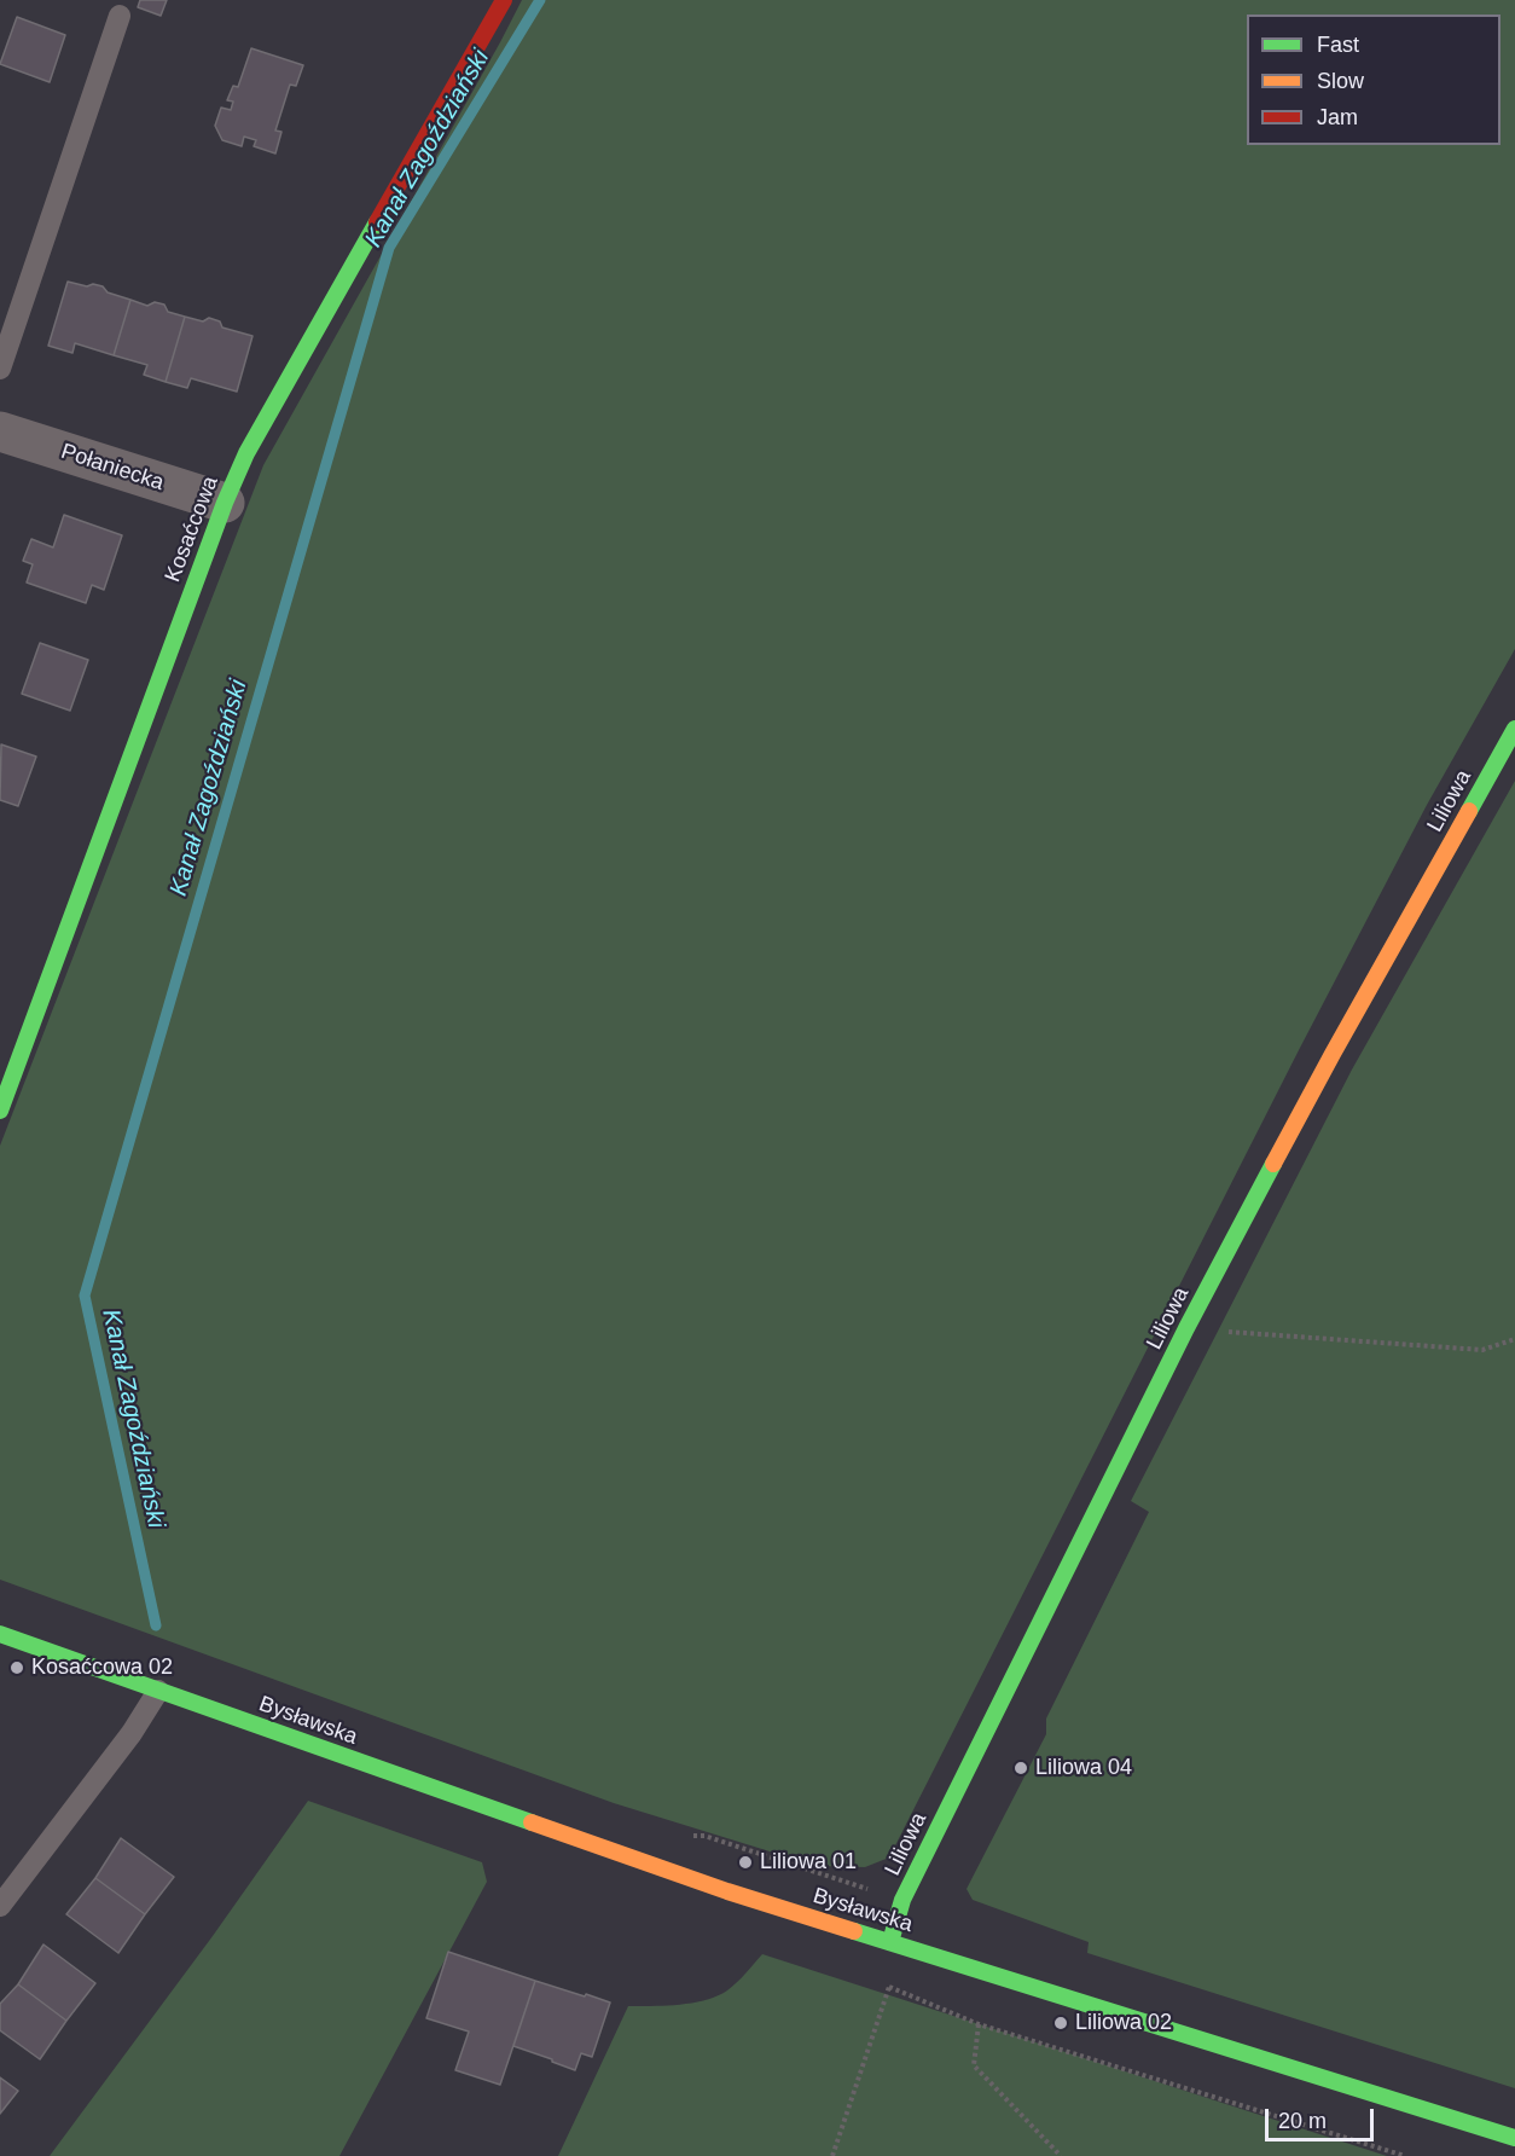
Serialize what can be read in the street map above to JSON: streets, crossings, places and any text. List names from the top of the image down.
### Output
{
  "streets": {
    "street": [
      "Połaniecka",
      "Kosaćcowa",
      "Liliowa",
      "Bysławska"
    ]
  },
  "crossings": [
    ["Połaniecka", "Kosaćcowa"],
    ["Liliowa", "Bysławska"]
  ],
  "water": ["Kanał Zagoździański"],
  "places": [
    "Kosaćcowa 02",
    "Liliowa 04",
    "Liliowa 01",
    "Liliowa 02"
  ],
  "legend": ["Fast", "Slow", "Jam"],
  "scale_bar": "20 m"
}
